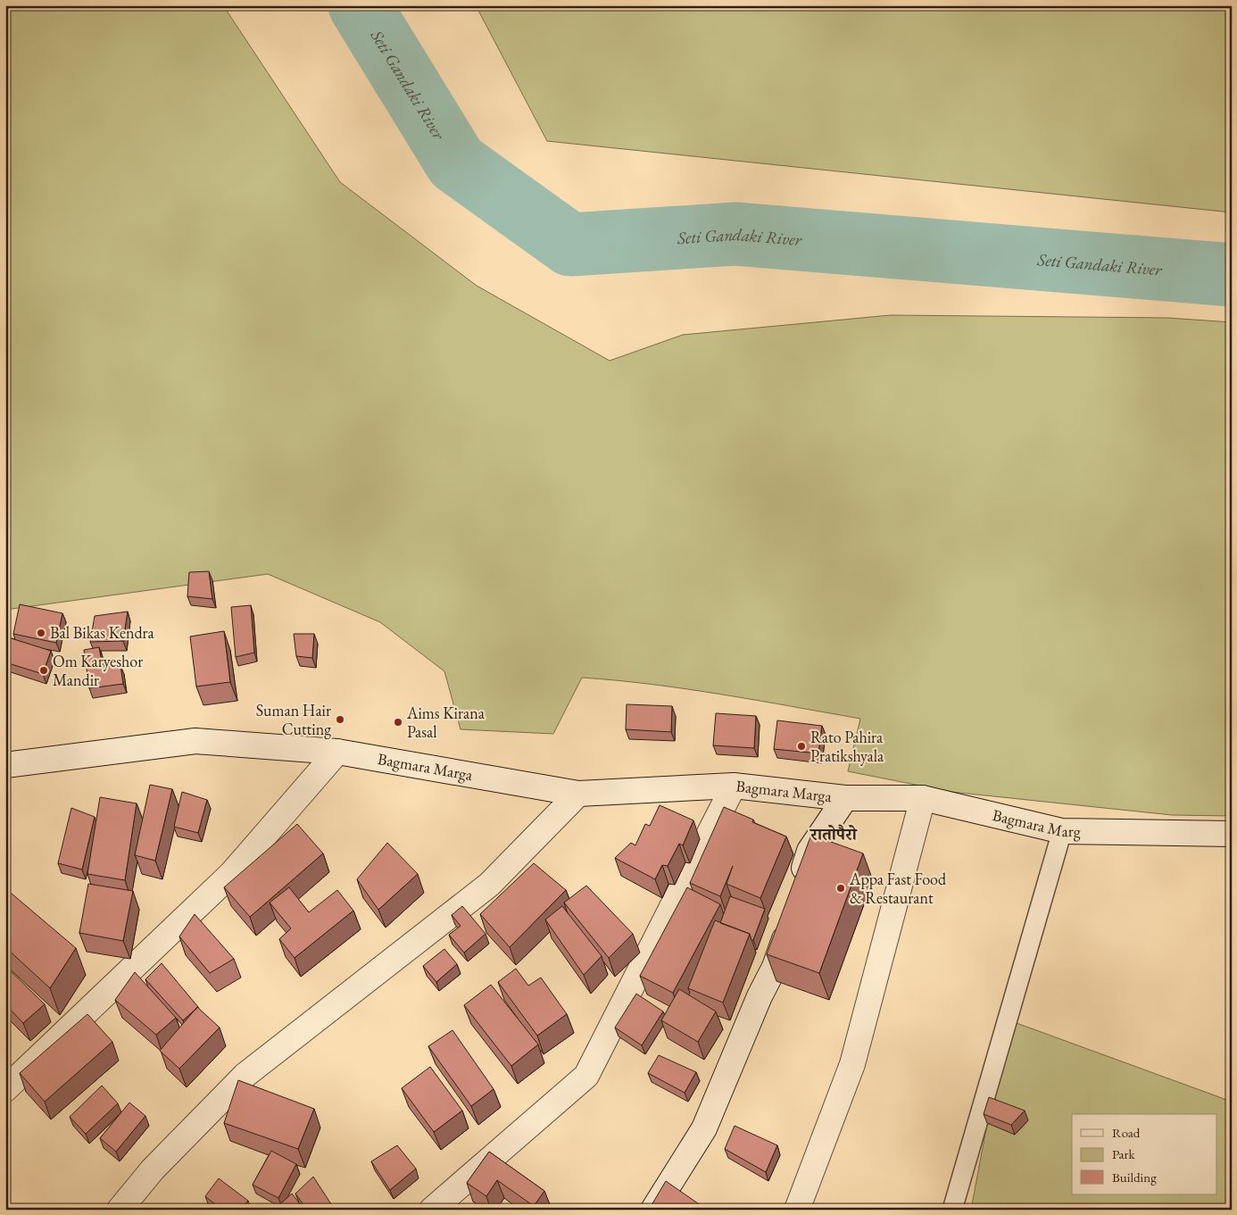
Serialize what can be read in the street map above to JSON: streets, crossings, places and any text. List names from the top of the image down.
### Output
{
  "streets": {
    "street": ["Bagmara Marga", "Bagmara Marg"]
  },
  "crossings": [
    ["Bagmara Marga", "Bagmara Marg"]
  ],
  "districts": ["रातोपैरो"],
  "water": ["Seti Gandaki River"],
  "places": [
    "Bal Bikas Kendra",
    "Om Karyeshor Mandir",
    "Suman Hair Cutting",
    "Aims Kirana Pasal",
    "Rato Pahira Pratikshyala",
    "Appa Fast Food & Restaurant"
  ],
  "legend": ["Road", "Park", "Building"]
}
